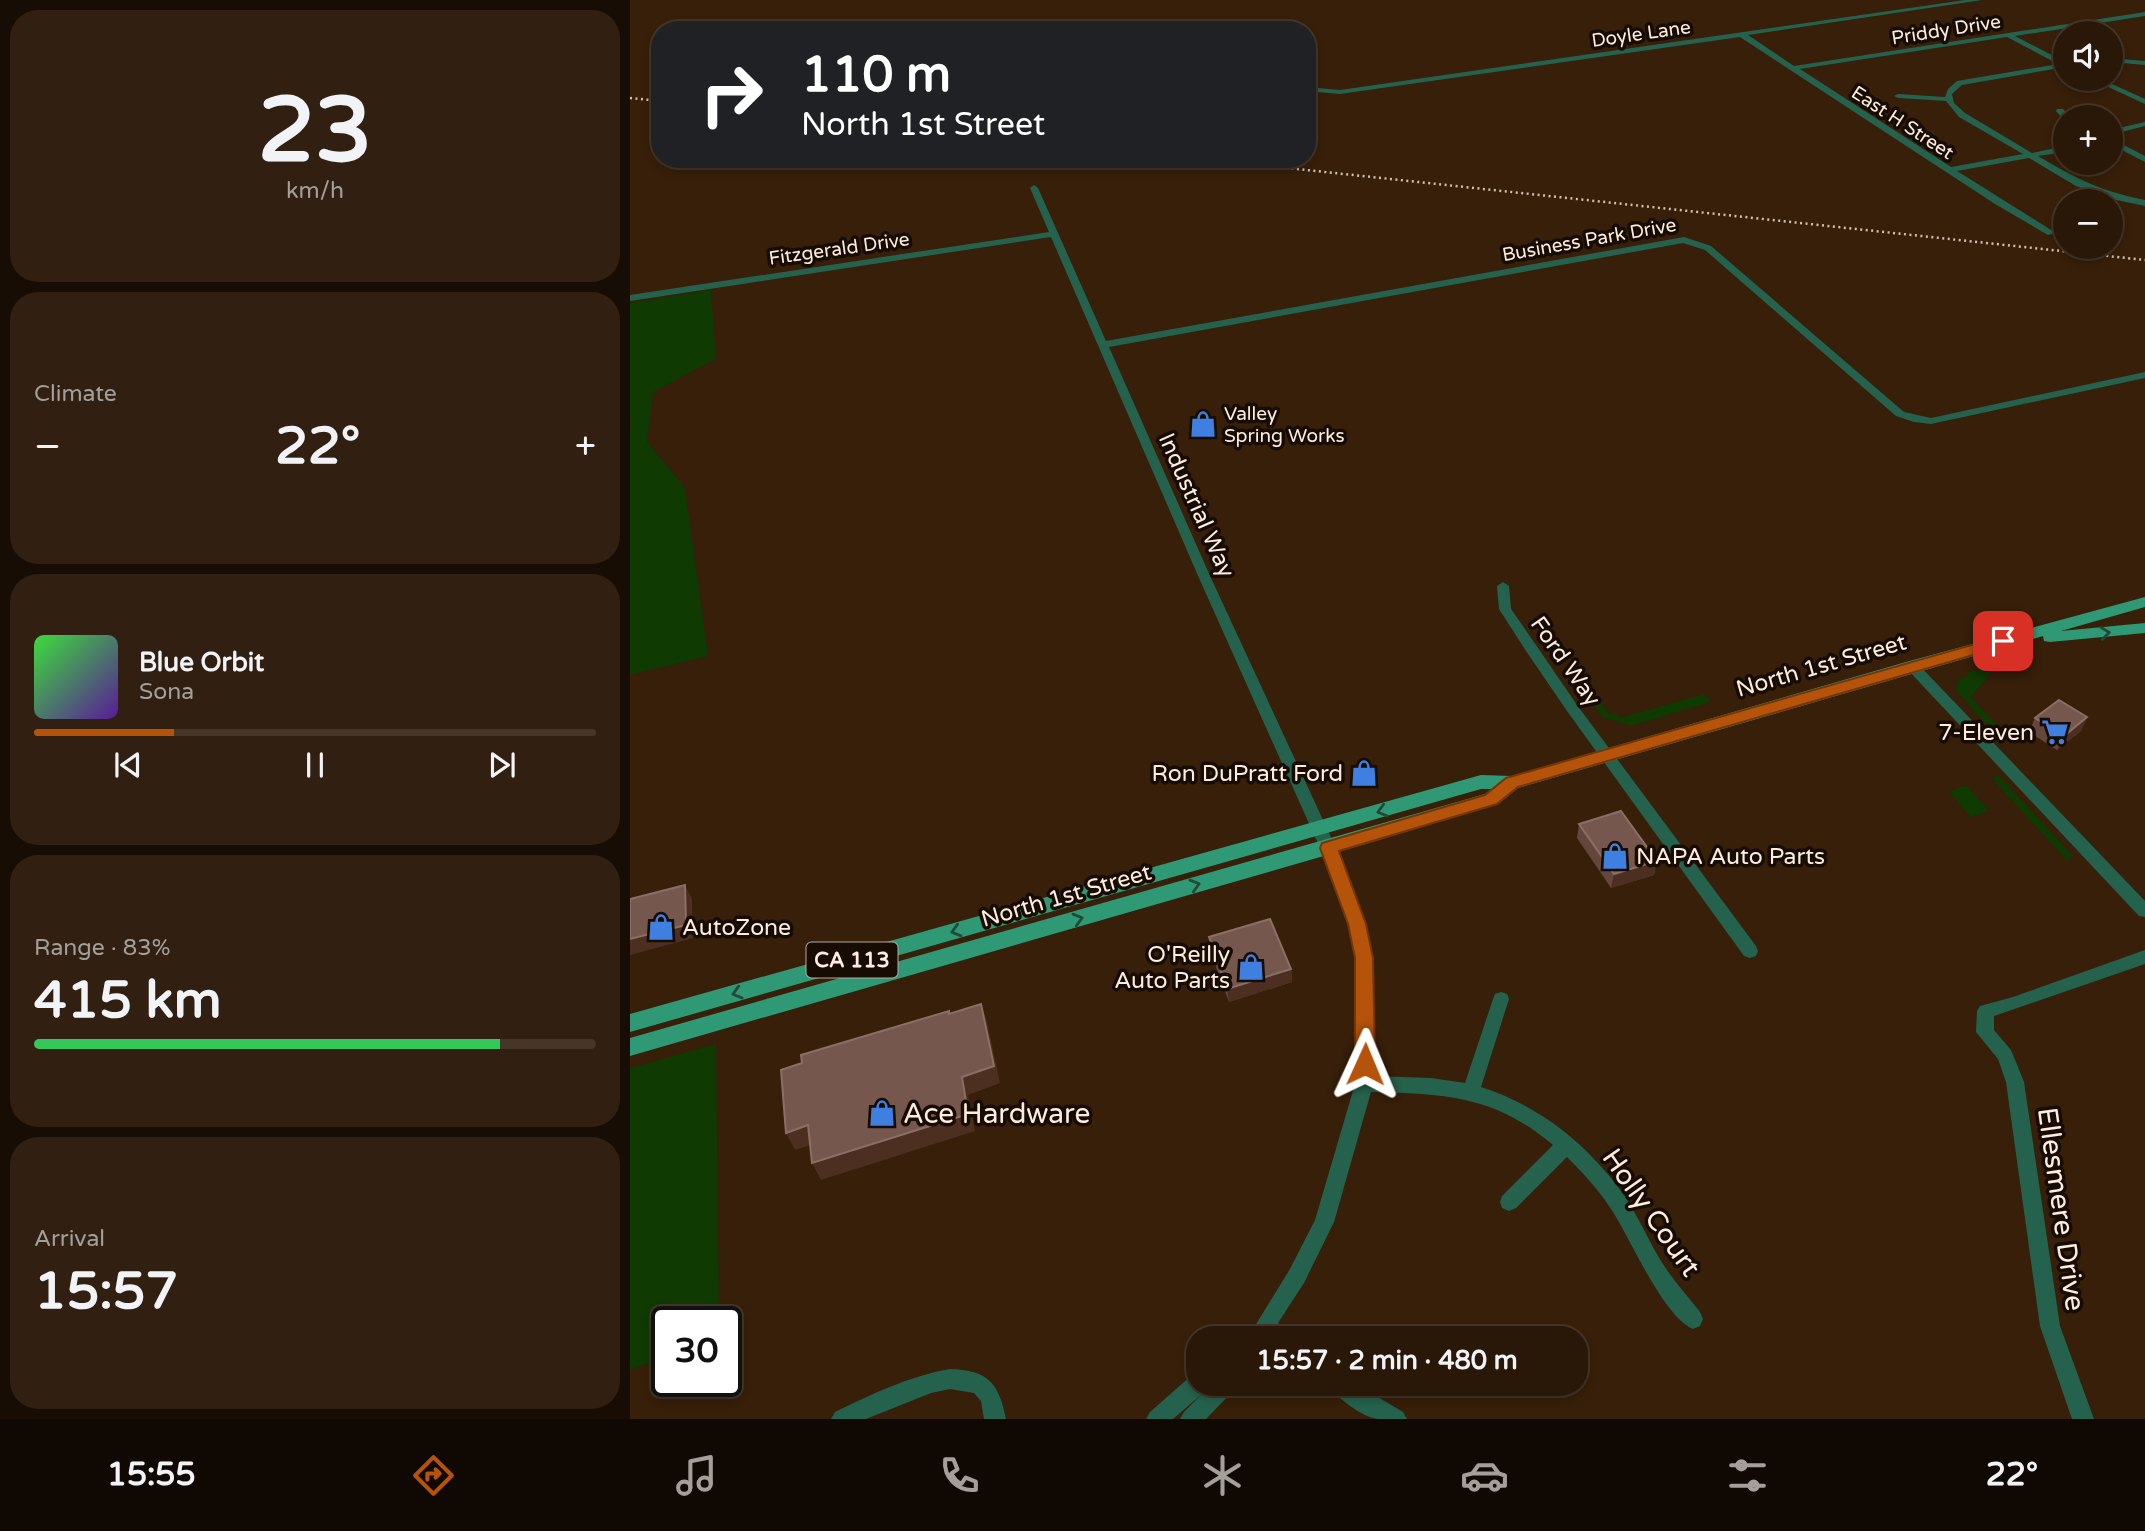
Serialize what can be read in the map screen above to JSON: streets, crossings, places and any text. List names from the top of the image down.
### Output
{
  "streets": {
    "main road": ["North 1st Street", "CA 113"],
    "street": [
      "Priddy Drive",
      "Doyle Lane",
      "East H Street",
      "Business Park Drive",
      "Fitzgerald Drive",
      "Industrial Way",
      "Ford Way",
      "Ellesmere Drive",
      "Holly Court"
    ]
  },
  "crossings": [
    ["Priddy Drive", "East H Street"],
    ["Doyle Lane", "East H Street"],
    ["Business Park Drive", "Industrial Way"],
    ["Fitzgerald Drive", "Industrial Way"],
    ["Industrial Way", "North 1st Street"],
    ["Industrial Way", "Holly Court"],
    ["Ford Way", "North 1st Street"]
  ],
  "places": {
    "shop": [
      "Valley Spring Works",
      "Ron DuPratt Ford",
      "NAPA Auto Parts",
      "AutoZone",
      "O'Reilly Auto Parts",
      "Ace Hardware"
    ],
    "supermarket": ["7-Eleven"]
  },
  "page": {
    "tile": [
      ["23", "km/h"],
      "Climate",
      ["Range · 83%", "415 km"],
      ["Arrival", "15:57"]
    ],
    "map_buttons": ["+", "−"],
    "turn": ["110 m", "North 1st Street"],
    "heat": ["−", "22°", "+"],
    "song": ["Blue Orbit", "Sona"],
    "limit": "30",
    "trip": "15:57 · 2 min · 480 m",
    "tabs": ["15:55", "22°"]
  }
}
